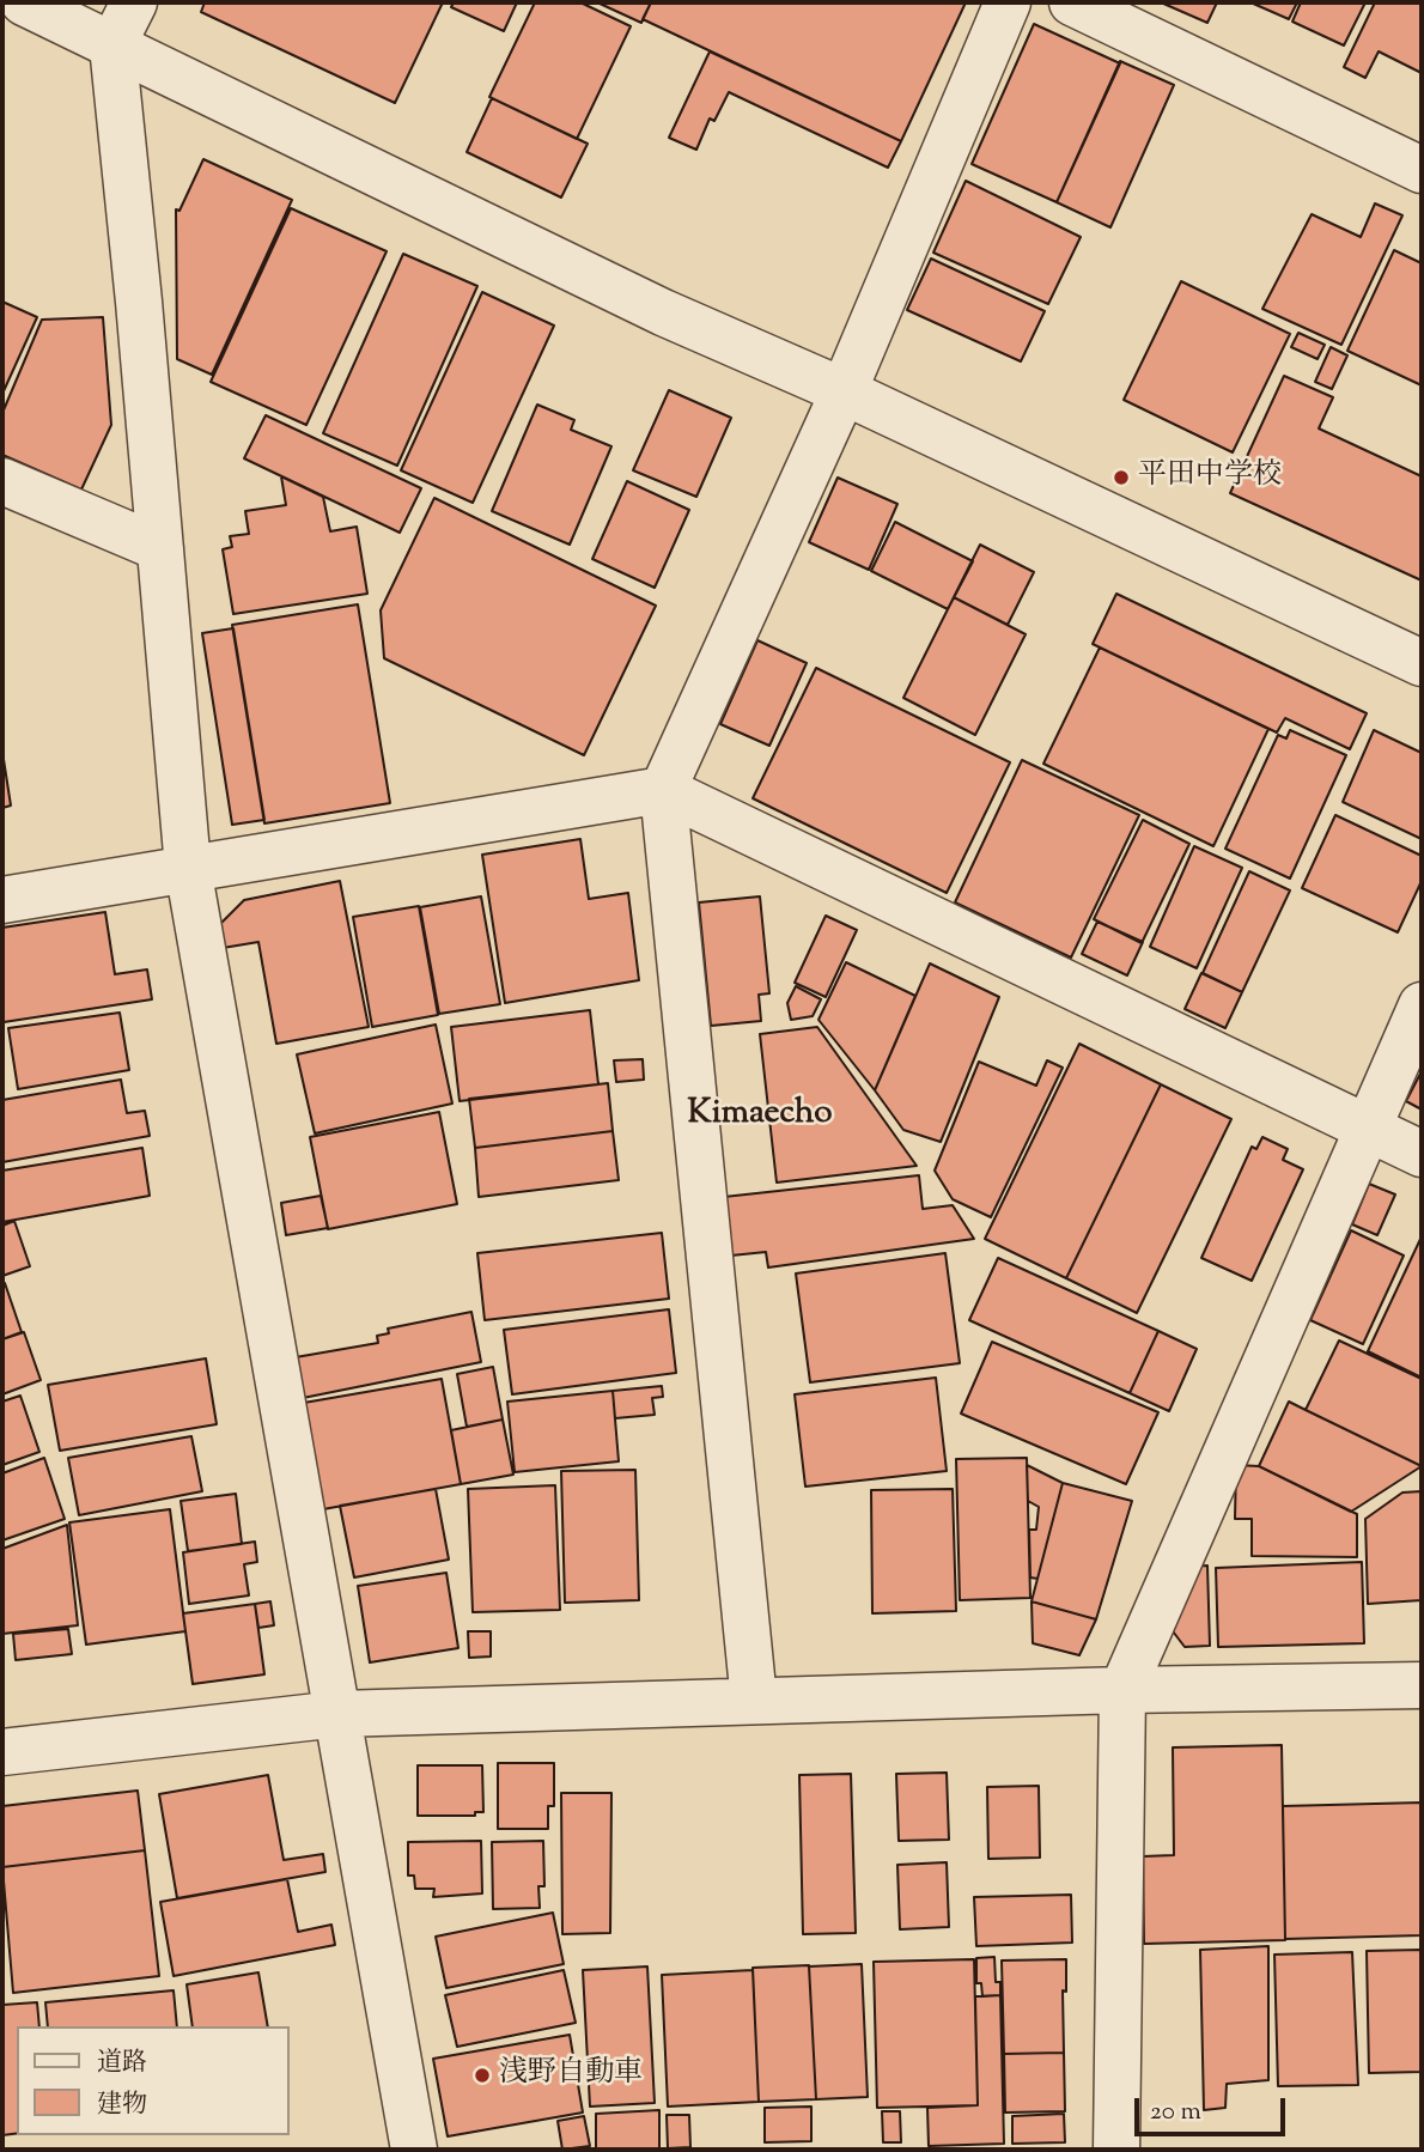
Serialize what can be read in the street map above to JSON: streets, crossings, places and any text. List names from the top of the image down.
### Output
{
  "districts": ["Kimaecho"],
  "places": ["平田中学校", "浅野自動車"],
  "legend": ["道路", "建物"],
  "scale_bar": "20 m"
}
